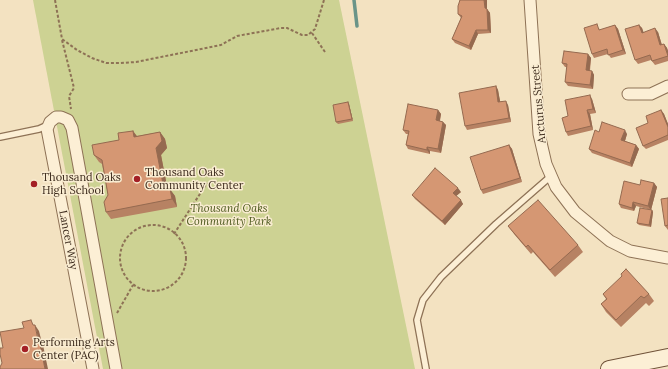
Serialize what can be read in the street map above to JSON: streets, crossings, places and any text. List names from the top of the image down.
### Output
{
  "streets": {
    "street": ["Arcturus Street", "Lancer Way"]
  },
  "parks": ["Thousand Oaks Community Park"],
  "places": ["Thousand Oaks Community Center", "Thousand Oaks High School", "Performing Arts Center (PAC)"]
}
